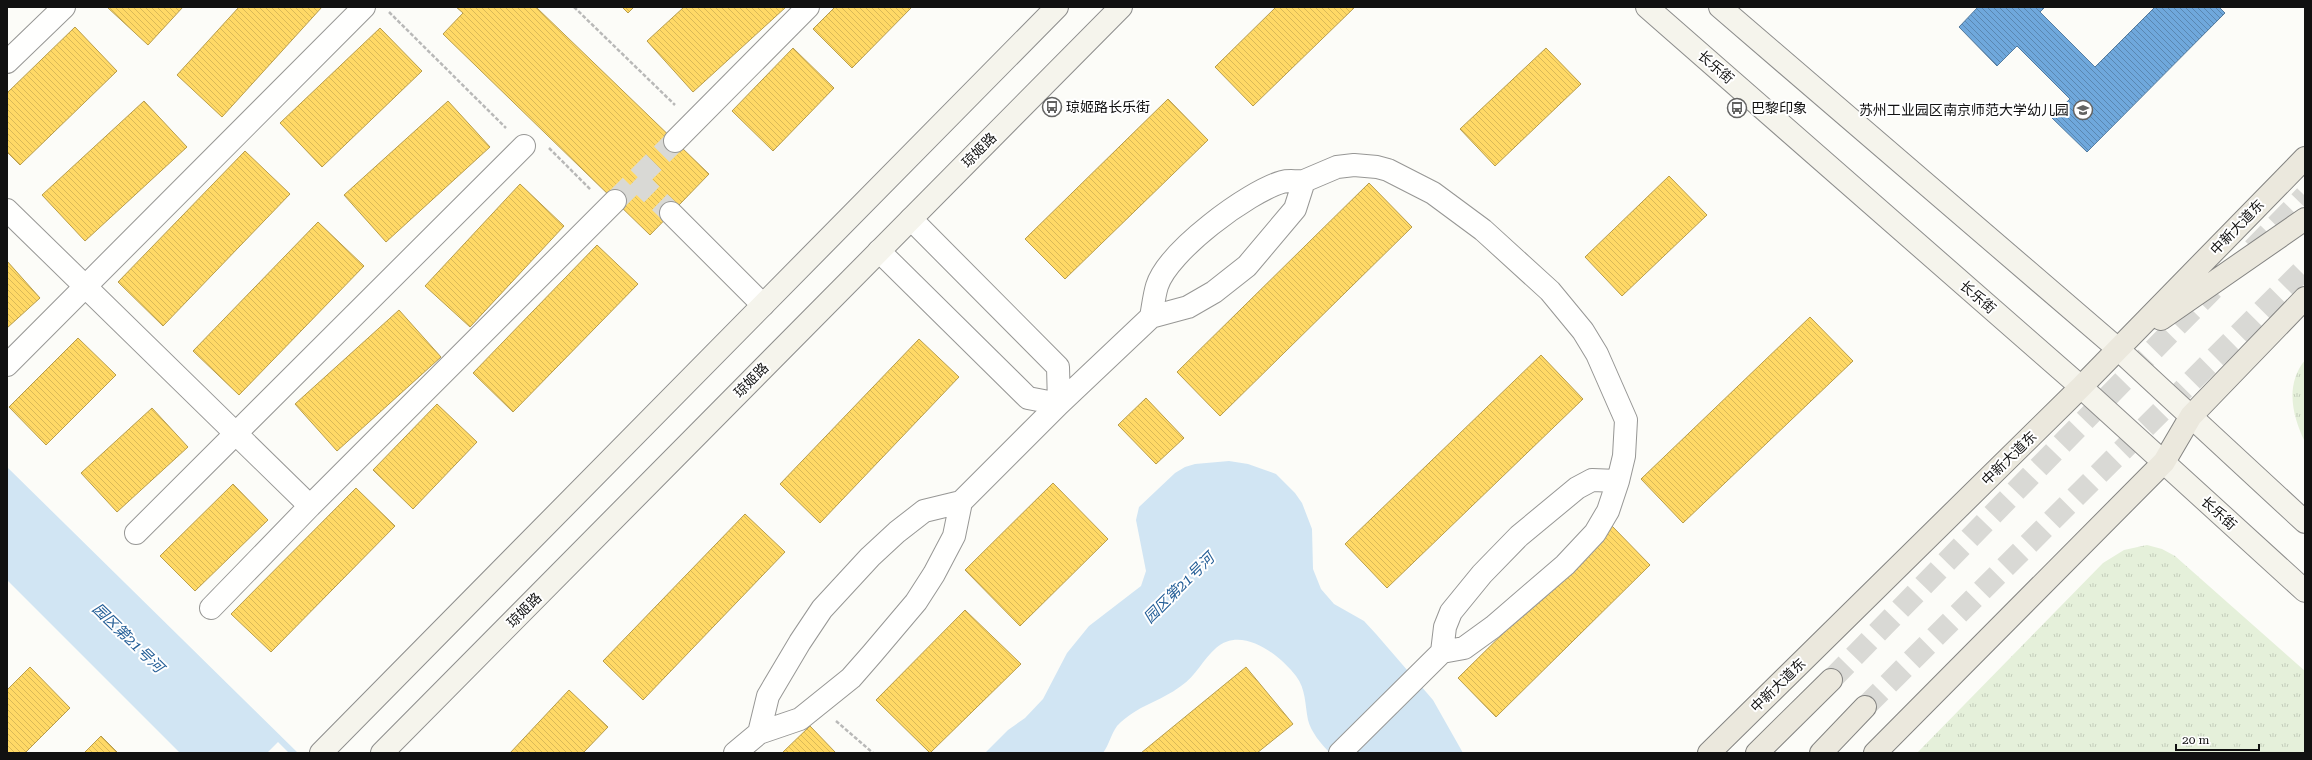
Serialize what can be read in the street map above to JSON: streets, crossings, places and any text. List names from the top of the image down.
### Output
{
  "streets": {
    "main road": ["长乐街", "琼姬路", "中新大道东"]
  },
  "crossings": [
    ["长乐街", "中新大道东"]
  ],
  "water": ["园区第21号河"],
  "places": {
    "bus stop": ["琼姬路长乐街", "巴黎印象"],
    "school or university": ["苏州工业园区南京师范大学幼儿园"]
  },
  "scale_bar": "20 m"
}
